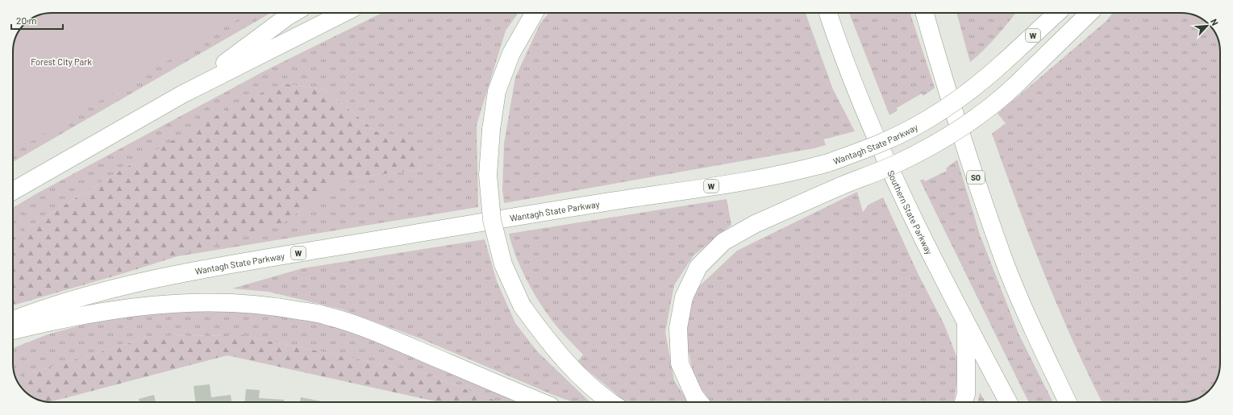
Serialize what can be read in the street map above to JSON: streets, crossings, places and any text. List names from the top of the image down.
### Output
{
  "streets": {
    "highway": [
      "W",
      "Wantagh State Parkway",
      "SO",
      "Southern State Parkway"
    ]
  },
  "parks": ["Forest City Park"],
  "scale_bar": "20 m",
  "north": "top right"
}
